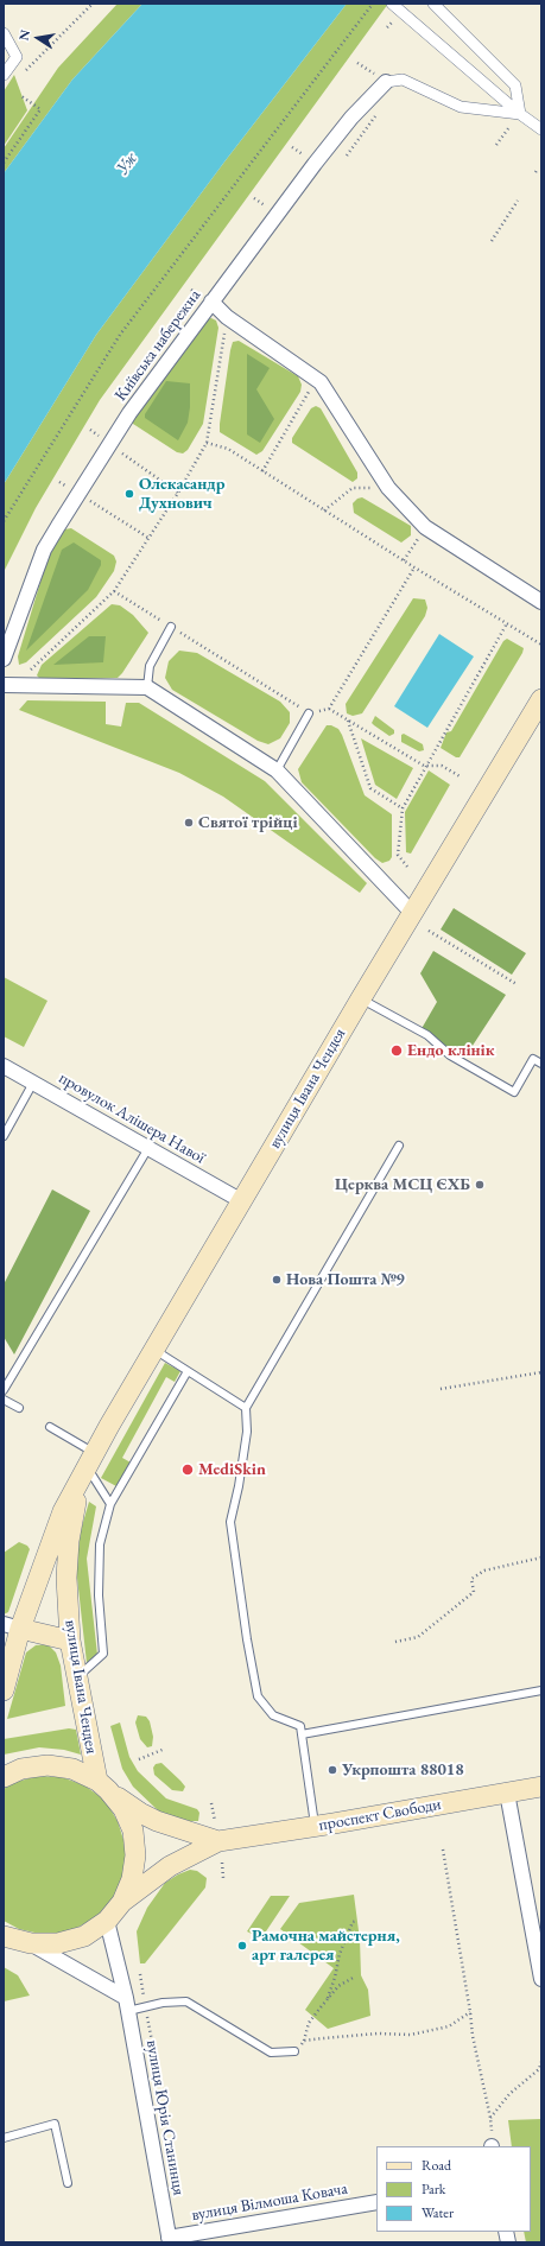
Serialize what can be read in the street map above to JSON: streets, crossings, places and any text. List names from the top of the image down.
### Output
{
  "streets": {
    "main road": ["вулиця Івана Чендея", "проспект Свободи"],
    "street": [
      "Київська набережна",
      "провулок Алішера Навої",
      "вулиця Юрія Станинця",
      "вулиця Вілмоша Ковача"
    ]
  },
  "crossings": [
    ["вулиця Івана Чендея", "провулок Алішера Навої"],
    ["вулиця Івана Чендея", "проспект Свободи"],
    ["вулиця Юрія Станинця", "вулиця Вілмоша Ковача"]
  ],
  "water": ["Уж"],
  "places": [
    "Олекасандр Духнович",
    "Святої трійці",
    "Ендо клінік",
    "Церква МСЦ ЄХБ",
    "Нова Пошта №9",
    "MediSkin",
    "Укрпошта 88018",
    "Рамочна майстерня, арт галерея"
  ],
  "legend": ["Road", "Park", "Water"],
  "north": "left"
}
